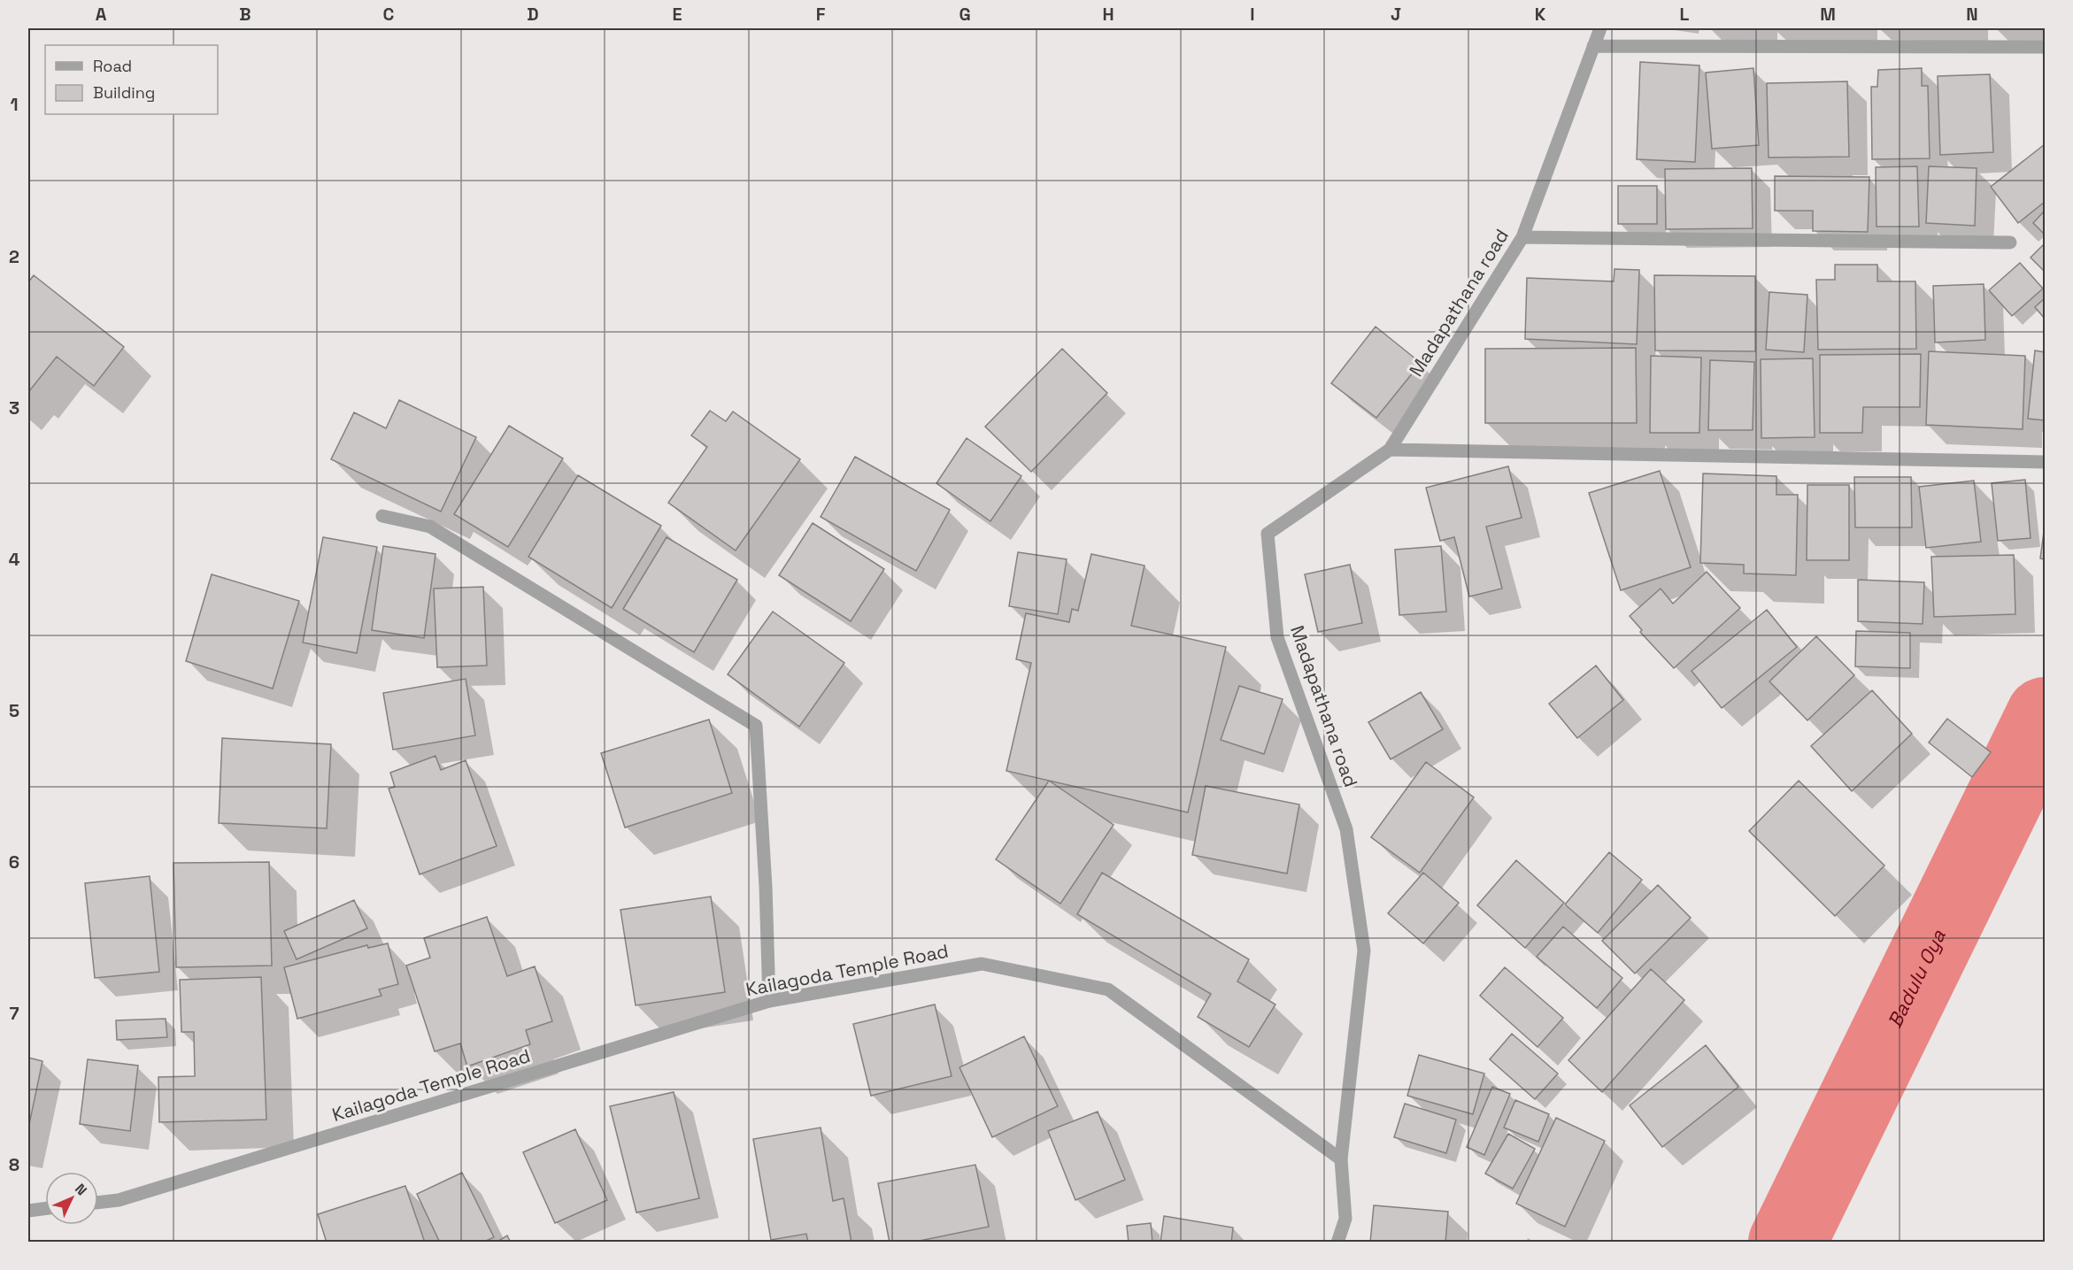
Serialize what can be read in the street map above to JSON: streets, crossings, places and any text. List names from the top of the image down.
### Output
{
  "streets": {
    "street": ["Madapathana road", "Kailagoda Temple Road"]
  },
  "crossings": [
    ["Madapathana road", "Kailagoda Temple Road"]
  ],
  "water": ["Badulu Oya"],
  "legend": ["Road", "Building"],
  "north": "top right",
  "grid": {
    "columns": [
      "A",
      "B",
      "C",
      "D",
      "E",
      "F",
      "G",
      "H",
      "I",
      "J",
      "K",
      "L",
      "M",
      "N"
    ],
    "rows": [
      "1",
      "2",
      "3",
      "4",
      "5",
      "6",
      "7",
      "8"
    ]
  }
}
